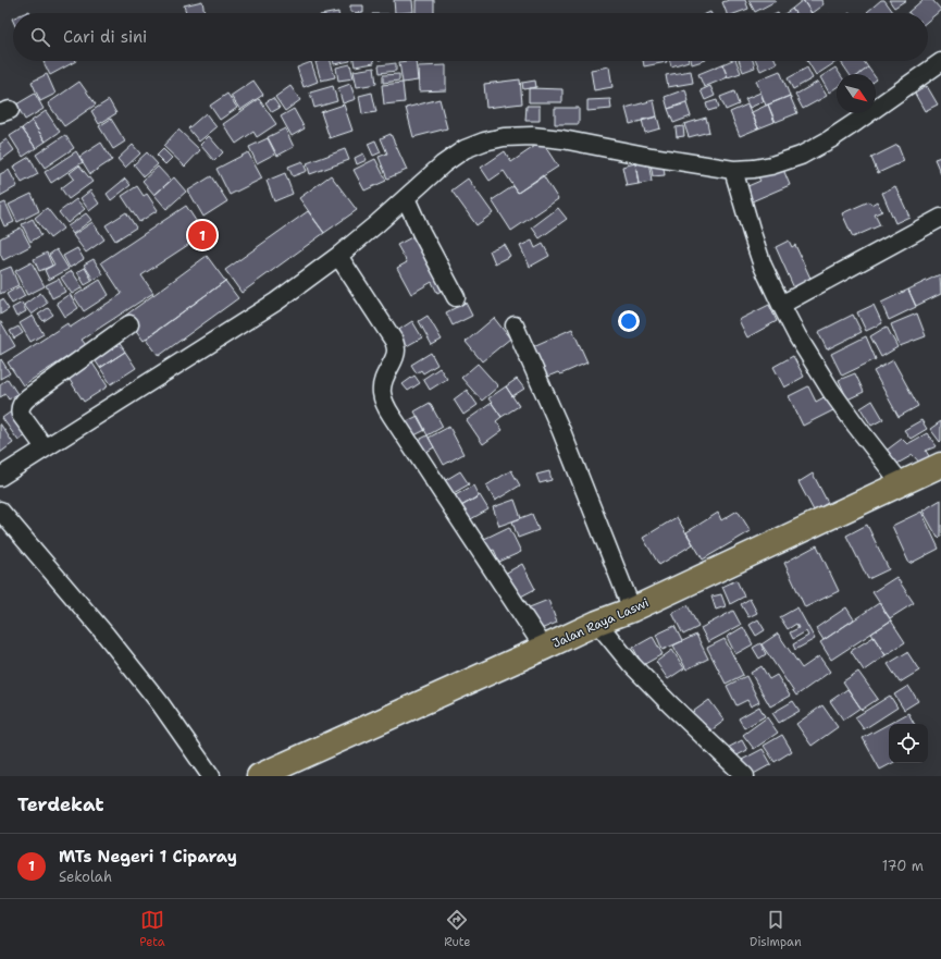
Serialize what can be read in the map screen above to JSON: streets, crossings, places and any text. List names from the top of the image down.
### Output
{
  "streets": {
    "main road": ["Jalan Raya Laswi"]
  },
  "north": "bottom right",
  "page": {
    "search": "Cari di sini",
    "pins": "1",
    "heading": "Terdekat",
    "list": [
      {
        "mark": "1",
        "name": "MTs Negeri 1 Ciparay",
        "note": "Sekolah",
        "value": "170 m"
      }
    ],
    "nav": ["Peta", "Rute", "Disimpan"]
  }
}
